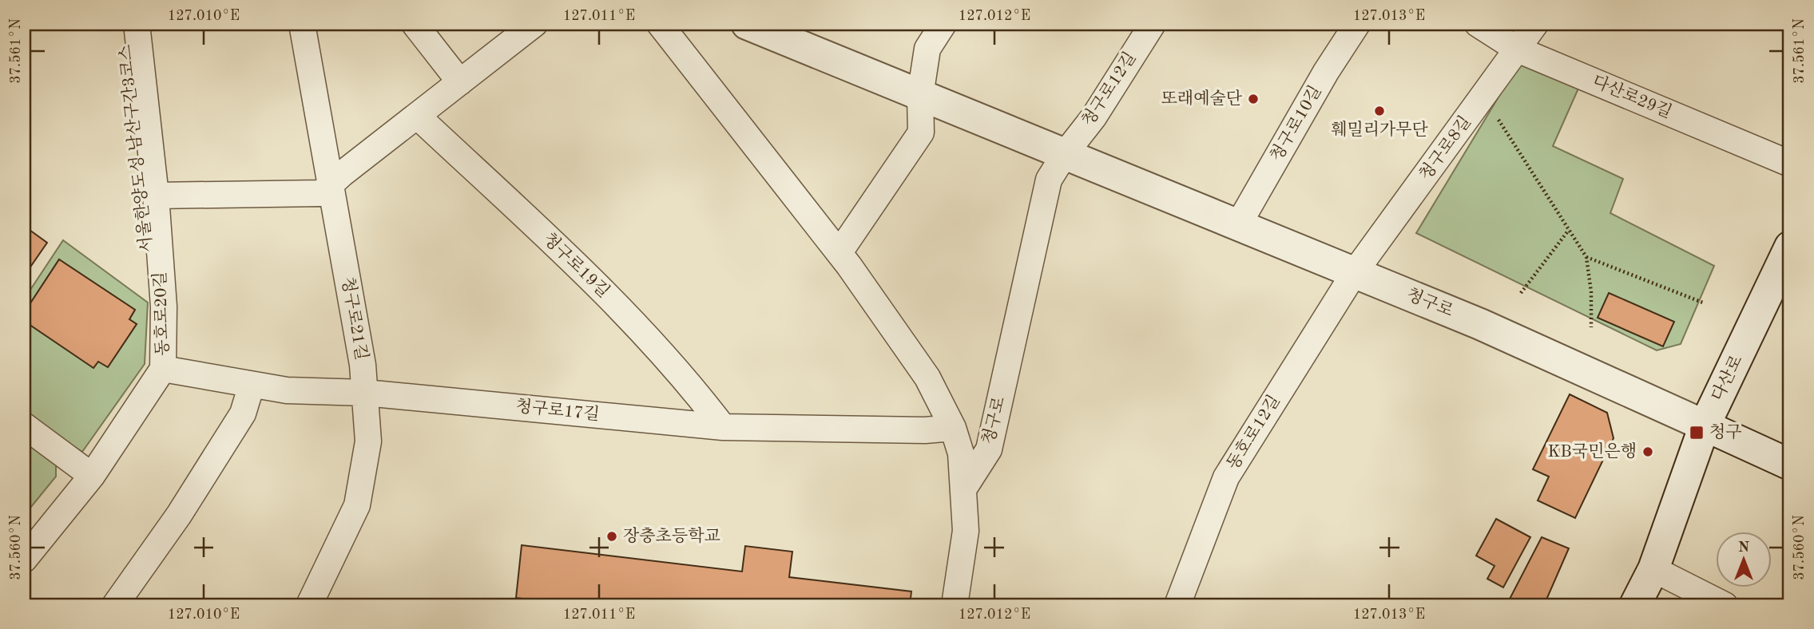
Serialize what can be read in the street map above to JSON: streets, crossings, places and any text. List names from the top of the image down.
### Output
{
  "streets": {
    "street": [
      "청구로12길",
      "다산로29길",
      "청구로10길",
      "청구로8길",
      "청구로19길",
      "청구로",
      "동호로20길",
      "청구로21길",
      "다산로",
      "청구로17길",
      "동호로12길"
    ]
  },
  "crossings": [
    ["청구로12길", "청구로"],
    ["다산로29길", "청구로8길"],
    ["청구로10길", "청구로"],
    ["청구로8길", "청구로"],
    ["청구로8길", "동호로12길"],
    ["청구로19길", "청구로17길"],
    ["청구로", "다산로"],
    ["청구로", "동호로12길"],
    ["동호로20길", "청구로17길"],
    ["청구로21길", "청구로17길"]
  ],
  "places": {
    "other": [
      "또래예술단",
      "훼밀리가무단",
      "KB국민은행",
      "장충초등학교"
    ],
    "transit": ["청구"]
  },
  "north": "top",
  "coordinates": [
    "127.010°E",
    "127.011°E",
    "127.012°E",
    "127.013°E",
    "37.561°N",
    "37.560°N"
  ]
}
